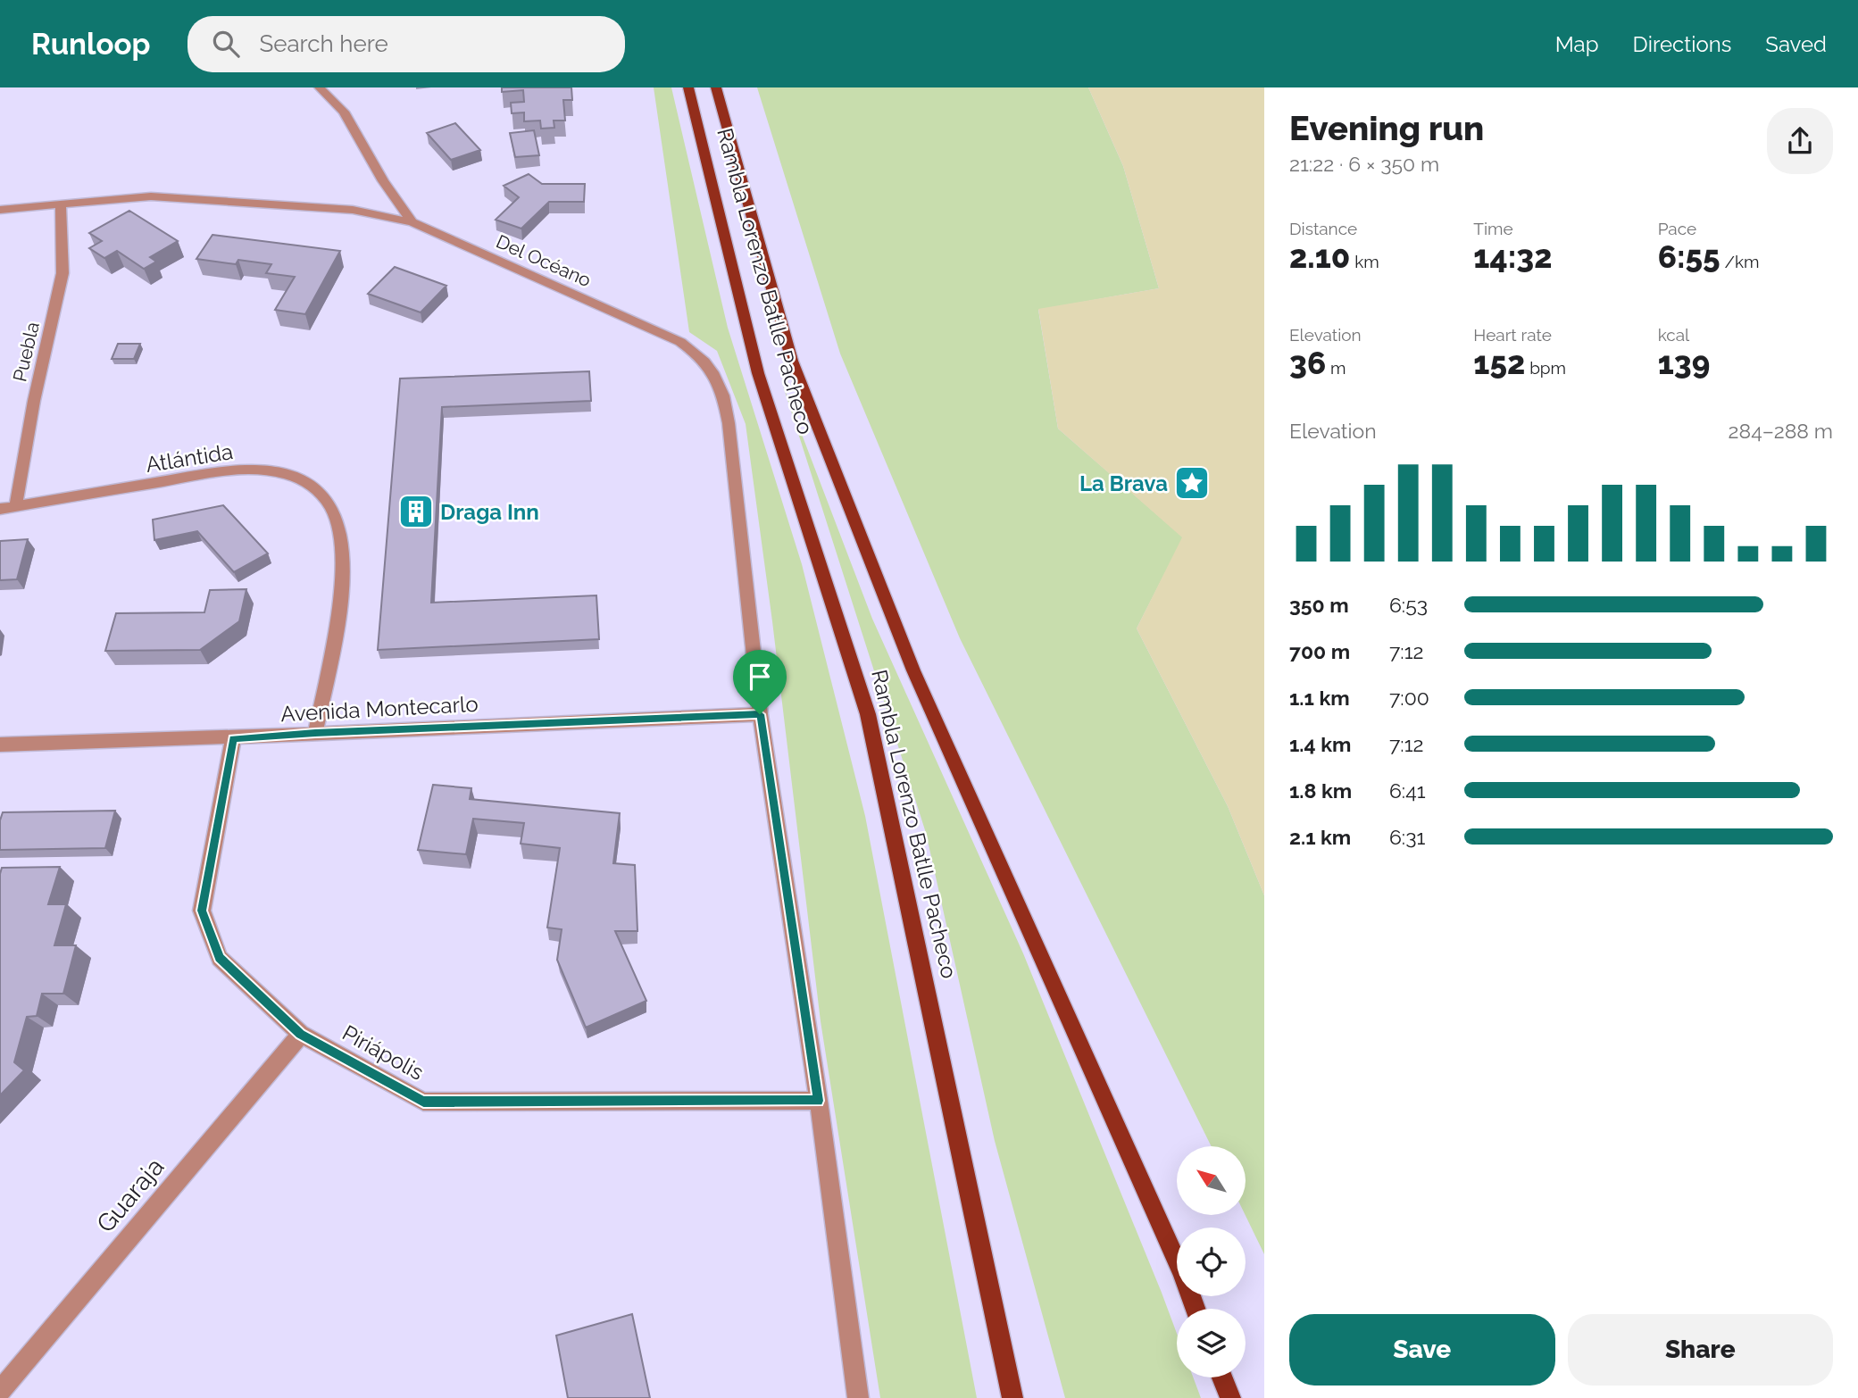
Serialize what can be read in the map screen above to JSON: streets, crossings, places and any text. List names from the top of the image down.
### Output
{
  "streets": {
    "main road": ["Rambla Lorenzo Batlle Pacheco"],
    "street": [
      "Del Océano",
      "Puebla",
      "Atlántida",
      "Avenida Montecarlo",
      "Piriápolis",
      "Guaraja"
    ]
  },
  "crossings": [
    ["Del Océano", "Puebla"],
    ["Del Océano", "Avenida Montecarlo"],
    ["Puebla", "Atlántida"],
    ["Atlántida", "Avenida Montecarlo"],
    ["Avenida Montecarlo", "Piriápolis"],
    ["Piriápolis", "Guaraja"]
  ],
  "places": {
    "place": ["La Brava"],
    "building": ["Draga Inn"]
  },
  "north": "top left",
  "page": {
    "header": "Runloop",
    "search": "Search here",
    "nav": ["Map", "Directions", "Saved"],
    "heading": ["Evening run", "21:22 · 6 × 350 m"],
    "stats": [
      ["Distance", "2.10 km"],
      ["Time", "14:32"],
      ["Pace", "6:55 /km"],
      ["Elevation", "36 m"],
      ["Heart rate", "152 bpm"],
      ["kcal", "139"]
    ],
    "chart": ["Elevation", "284–288 m"],
    "list": [
      {
        "name": "350 m",
        "note": "6:53"
      },
      {
        "name": "700 m",
        "note": "7:12"
      },
      {
        "name": "1.1 km",
        "note": "7:00"
      },
      {
        "name": "1.4 km",
        "note": "7:12"
      },
      {
        "name": "1.8 km",
        "note": "6:41"
      },
      {
        "name": "2.1 km",
        "note": "6:31"
      }
    ],
    "buttons": ["Save", "Share"]
  }
}
